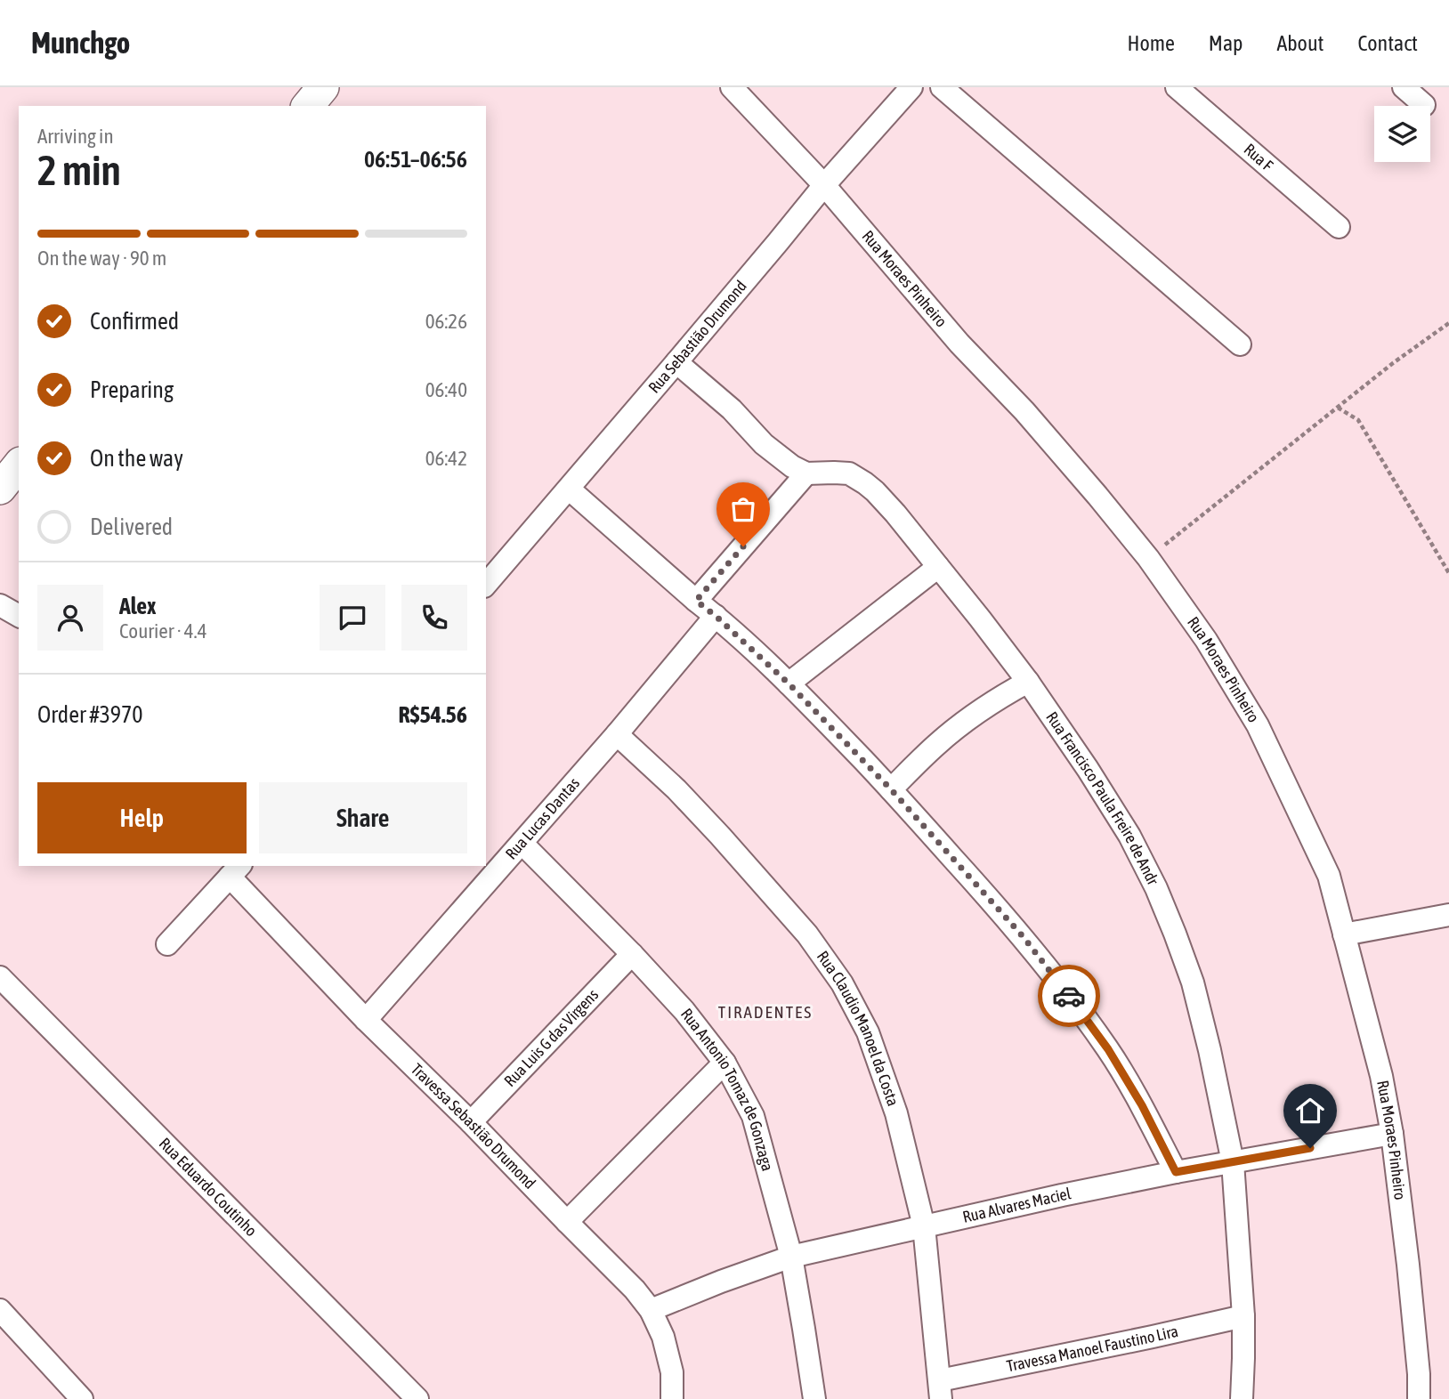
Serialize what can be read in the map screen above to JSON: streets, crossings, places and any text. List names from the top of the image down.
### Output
{
  "streets": {
    "street": [
      "Rua F",
      "Rua Moraes Pinheiro",
      "Rua Sebastião Drumond",
      "Rua Francisco Paula Freire de Andr",
      "Rua Lucas Dantas",
      "Rua Claudio Manoel da Costa",
      "Rua Luis G das Virgens",
      "Rua Antonio Tomaz de Gonzaga",
      "Travessa Sebastião Drumond",
      "Rua Eduardo Coutinho",
      "Rua Alvares Maciel",
      "Travessa Manoel Faustino Lira"
    ]
  },
  "crossings": [
    ["Rua Moraes Pinheiro", "Rua Sebastião Drumond"],
    ["Rua Moraes Pinheiro", "Rua Alvares Maciel"],
    ["Rua Francisco Paula Freire de Andr", "Rua Alvares Maciel"],
    ["Rua Francisco Paula Freire de Andr", "Travessa Manoel Faustino Lira"],
    ["Rua Lucas Dantas", "Rua Claudio Manoel da Costa"],
    ["Rua Lucas Dantas", "Rua Antonio Tomaz de Gonzaga"],
    ["Rua Lucas Dantas", "Travessa Sebastião Drumond"],
    ["Rua Claudio Manoel da Costa", "Rua Alvares Maciel"],
    ["Rua Claudio Manoel da Costa", "Travessa Manoel Faustino Lira"],
    ["Rua Luis G das Virgens", "Rua Antonio Tomaz de Gonzaga"],
    ["Rua Luis G das Virgens", "Travessa Sebastião Drumond"],
    ["Rua Antonio Tomaz de Gonzaga", "Rua Alvares Maciel"],
    ["Travessa Sebastião Drumond", "Rua Alvares Maciel"]
  ],
  "districts": ["TIRADENTES"],
  "page": {
    "header": "Munchgo",
    "nav": [
      "Home",
      "Map",
      "About",
      "Contact"
    ],
    "heading": ["2 min", "Arriving in", "06:51–06:56"],
    "panel": [
      "Alex",
      "Courier · 4.4",
      "Order #3970",
      "R$54.56"
    ],
    "bar": "On the way · 90 m",
    "list": [
      ["Confirmed", "06:26"],
      ["Preparing", "06:40"],
      ["On the way", "06:42"],
      "Delivered"
    ],
    "buttons": ["Help", "Share"]
  }
}
